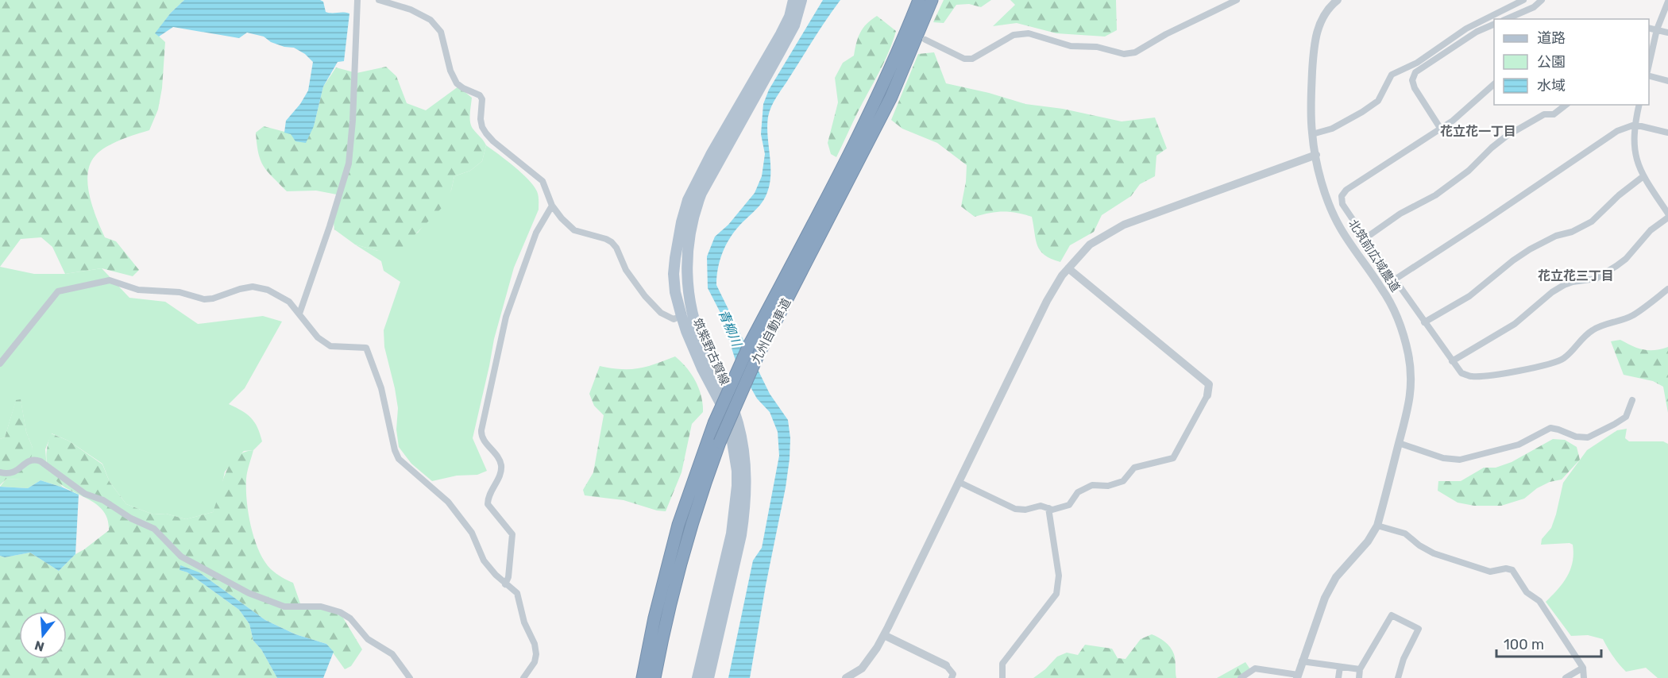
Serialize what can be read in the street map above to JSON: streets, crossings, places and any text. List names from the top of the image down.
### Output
{
  "streets": {
    "highway": ["九州自動車道"],
    "main road": ["筑紫野古賀線"],
    "street": ["北筑前広域農道"]
  },
  "districts": ["花立花一丁目", "花立花三丁目"],
  "water": ["青柳川"],
  "legend": ["道路", "公園", "水域"],
  "scale_bar": "100 m",
  "north": "bottom"
}
